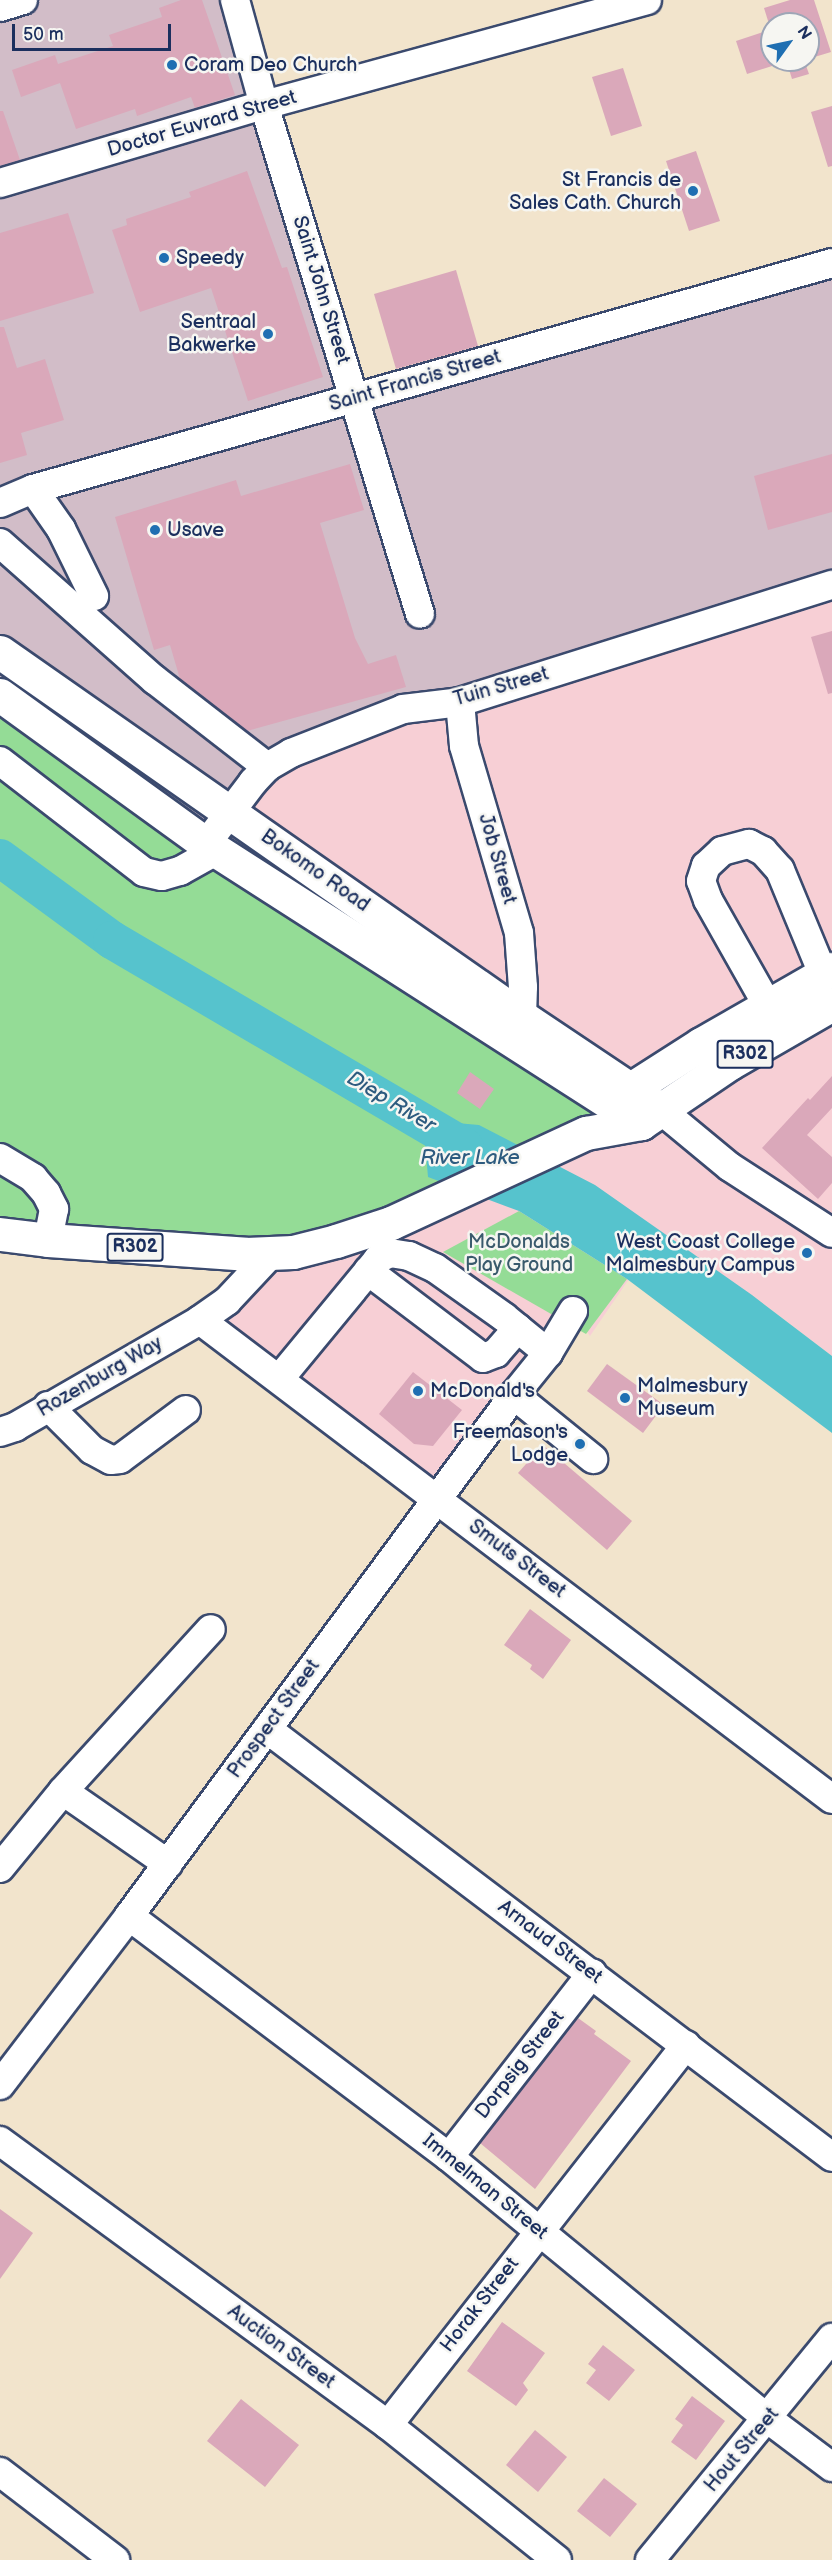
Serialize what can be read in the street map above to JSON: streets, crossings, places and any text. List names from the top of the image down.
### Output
{
  "streets": {
    "main road": ["Bokomo Road", "R302"],
    "street": [
      "Doctor Euvrard Street",
      "Saint John Street",
      "Saint Francis Street",
      "Tuin Street",
      "Job Street",
      "Rozenburg Way",
      "Smuts Street",
      "Prospect Street",
      "Arnaud Street",
      "Dorpsig Street",
      "Immelman Street",
      "Horak Street",
      "Auction Street",
      "Hout Street"
    ]
  },
  "crossings": [
    ["Doctor Euvrard Street", "Saint John Street"],
    ["Saint John Street", "Saint Francis Street"],
    ["Tuin Street", "Job Street"],
    ["Tuin Street", "Bokomo Road"],
    ["Job Street", "Bokomo Road"],
    ["Bokomo Road", "R302"],
    ["R302", "Rozenburg Way"],
    ["Rozenburg Way", "Smuts Street"],
    ["Smuts Street", "Prospect Street"],
    ["Prospect Street", "Arnaud Street"],
    ["Prospect Street", "Immelman Street"],
    ["Arnaud Street", "Dorpsig Street"],
    ["Arnaud Street", "Horak Street"],
    ["Dorpsig Street", "Immelman Street"],
    ["Immelman Street", "Horak Street"],
    ["Immelman Street", "Hout Street"],
    ["Horak Street", "Auction Street"]
  ],
  "water": ["Diep River", "River Lake"],
  "parks": ["McDonalds Play Ground"],
  "places": [
    "Coram Deo Church",
    "St Francis de Sales Cath. Church",
    "Speedy",
    "Sentraal Bakwerke",
    "Usave",
    "West Coast College Malmesbury Campus",
    "McDonald's",
    "Malmesbury Museum",
    "Freemason's Lodge"
  ],
  "scale_bar": "50 m",
  "north": "top right"
}
